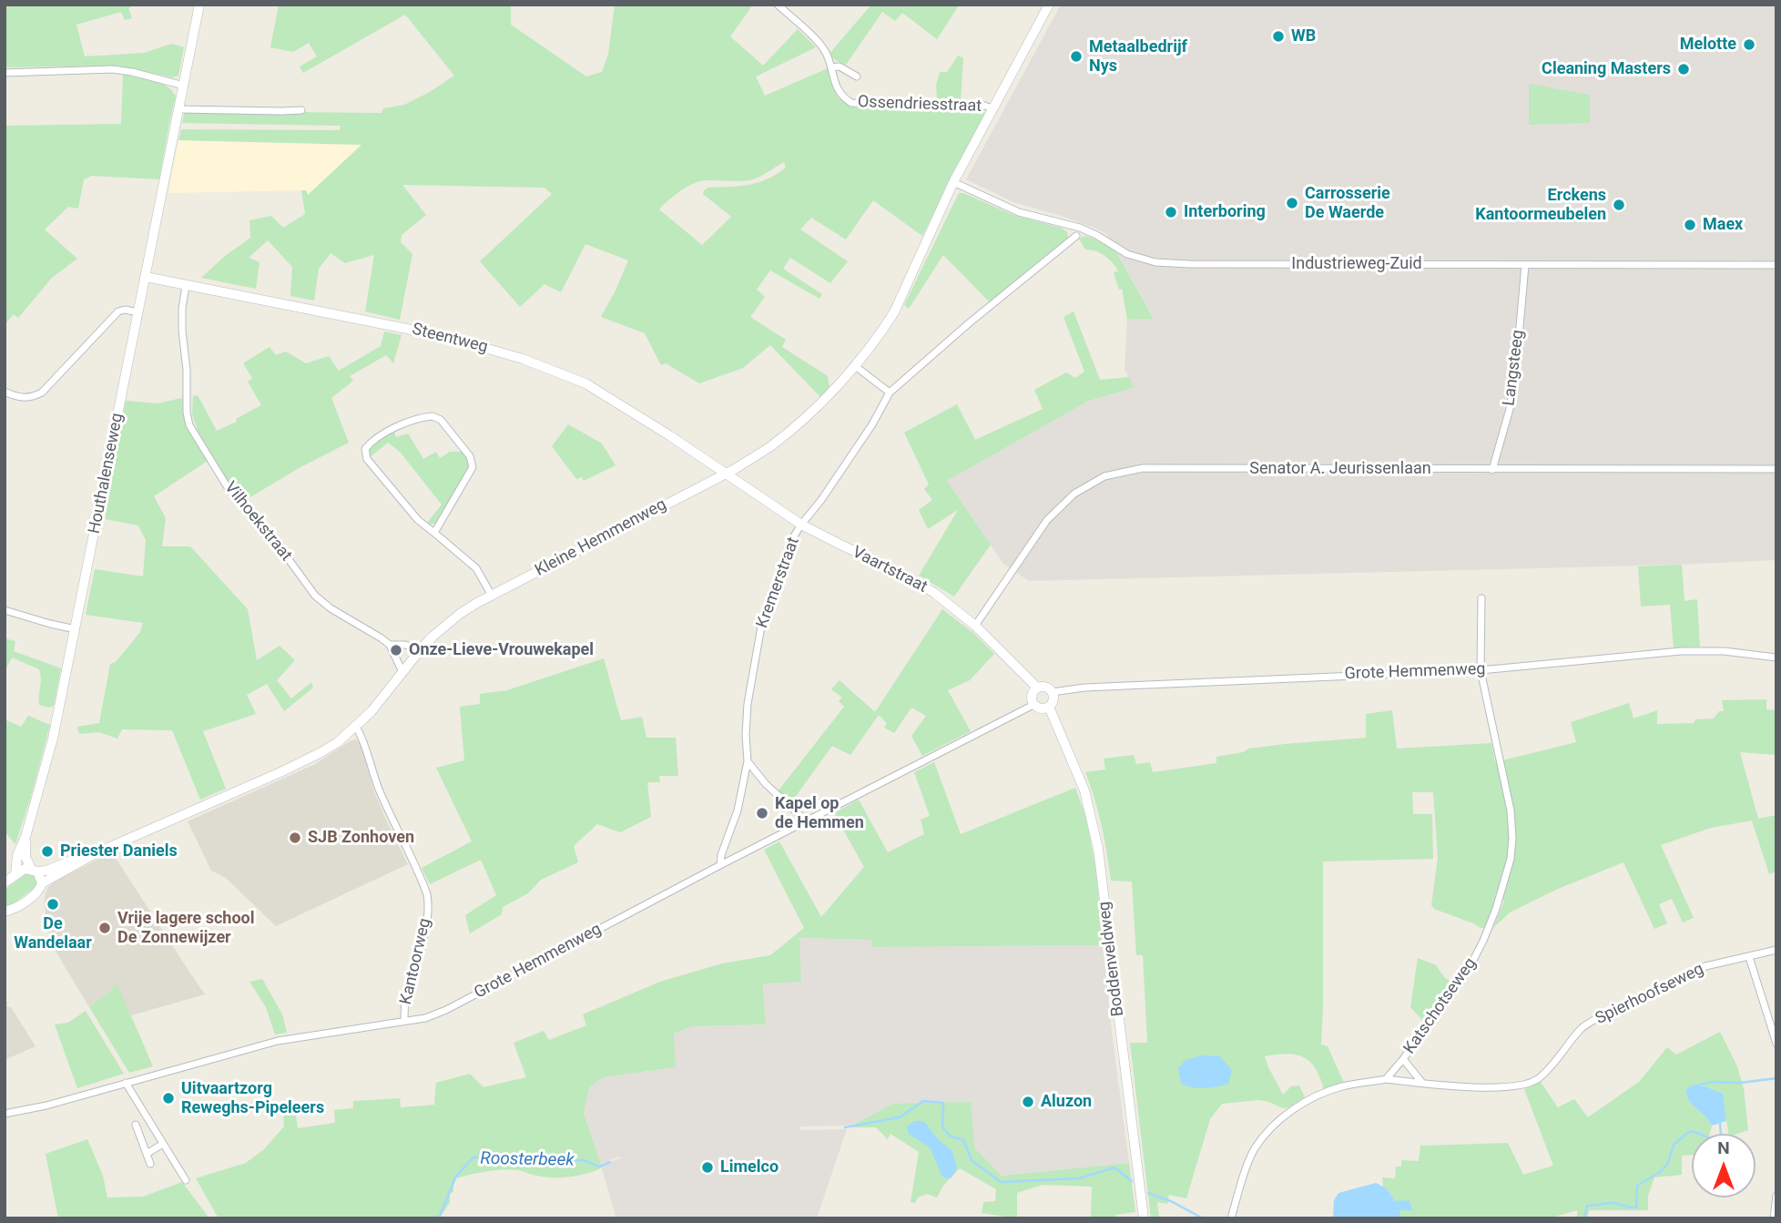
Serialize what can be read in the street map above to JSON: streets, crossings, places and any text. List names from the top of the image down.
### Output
{
  "streets": {
    "street": [
      "Ossendriesstraat",
      "Industrieweg-Zuid",
      "Steentweg",
      "Langsteeg",
      "Senator A. Jeurissenlaan",
      "Houthalenseweg",
      "Vilhoekstraat",
      "Kleine Hemmenweg",
      "Vaartstraat",
      "Kremerstraat",
      "Grote Hemmenweg",
      "Boddenveldweg",
      "Kantoorweg",
      "Spierhoofseweg",
      "Katschotseweg"
    ]
  },
  "crossings": [
    ["Ossendriesstraat", "Kleine Hemmenweg"],
    ["Industrieweg-Zuid", "Langsteeg"],
    ["Industrieweg-Zuid", "Kleine Hemmenweg"],
    ["Steentweg", "Houthalenseweg"],
    ["Steentweg", "Vilhoekstraat"],
    ["Steentweg", "Kleine Hemmenweg"],
    ["Steentweg", "Vaartstraat"],
    ["Langsteeg", "Senator A. Jeurissenlaan"],
    ["Senator A. Jeurissenlaan", "Vaartstraat"],
    ["Houthalenseweg", "Kleine Hemmenweg"],
    ["Vilhoekstraat", "Kleine Hemmenweg"],
    ["Kleine Hemmenweg", "Vaartstraat"],
    ["Kleine Hemmenweg", "Kantoorweg"],
    ["Vaartstraat", "Kremerstraat"],
    ["Vaartstraat", "Grote Hemmenweg"],
    ["Vaartstraat", "Boddenveldweg"],
    ["Kremerstraat", "Grote Hemmenweg"],
    ["Grote Hemmenweg", "Boddenveldweg"],
    ["Grote Hemmenweg", "Kantoorweg"],
    ["Grote Hemmenweg", "Katschotseweg"],
    ["Spierhoofseweg", "Katschotseweg"]
  ],
  "water": ["Roosterbeek"],
  "places": [
    "WB",
    "Melotte",
    "Metaalbedrijf Nys",
    "Cleaning Masters",
    "Carrosserie De Waerde",
    "Erckens Kantoormeubelen",
    "Interboring",
    "Maex",
    "Onze-Lieve-Vrouwekapel",
    "Kapel op de Hemmen",
    "SJB Zonhoven",
    "Priester Daniels",
    "De Wandelaar",
    "Vrije lagere school De Zonnewijzer",
    "Uitvaartzorg Reweghs-Pipeleers",
    "Aluzon",
    "Limelco"
  ],
  "north": "top"
}
